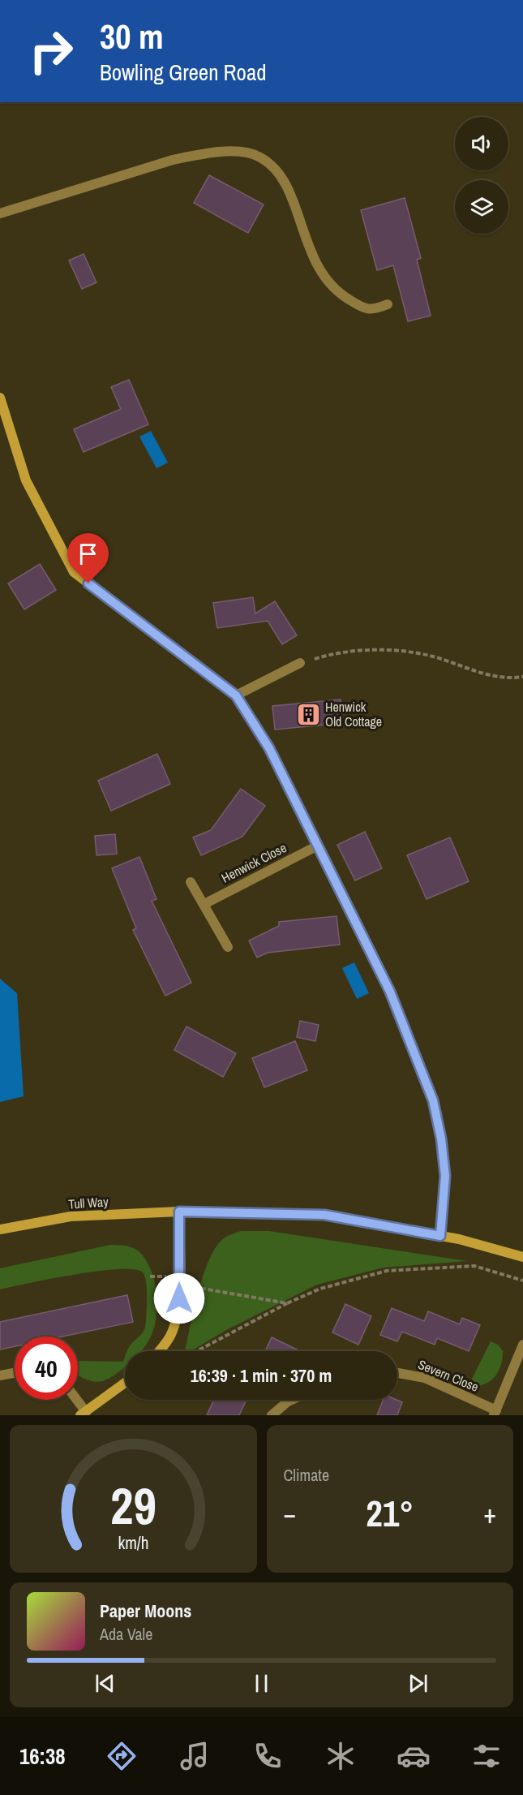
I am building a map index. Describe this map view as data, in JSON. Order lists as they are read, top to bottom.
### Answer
{
  "streets": {
    "street": ["Henwick Close", "Tull Way", "Severn Close"]
  },
  "places": {
    "building": ["Henwick Old Cottage"]
  },
  "page": {
    "turn": ["30 m", "Bowling Green Road"],
    "limit": "40",
    "trip": "16:39 · 1 min · 370 m",
    "tile": "Climate",
    "heat": ["−", "21°", "+"],
    "song": ["Paper Moons", "Ada Vale"],
    "tabs": "16:38",
    "gauge": ["29", "km/h"]
  }
}
